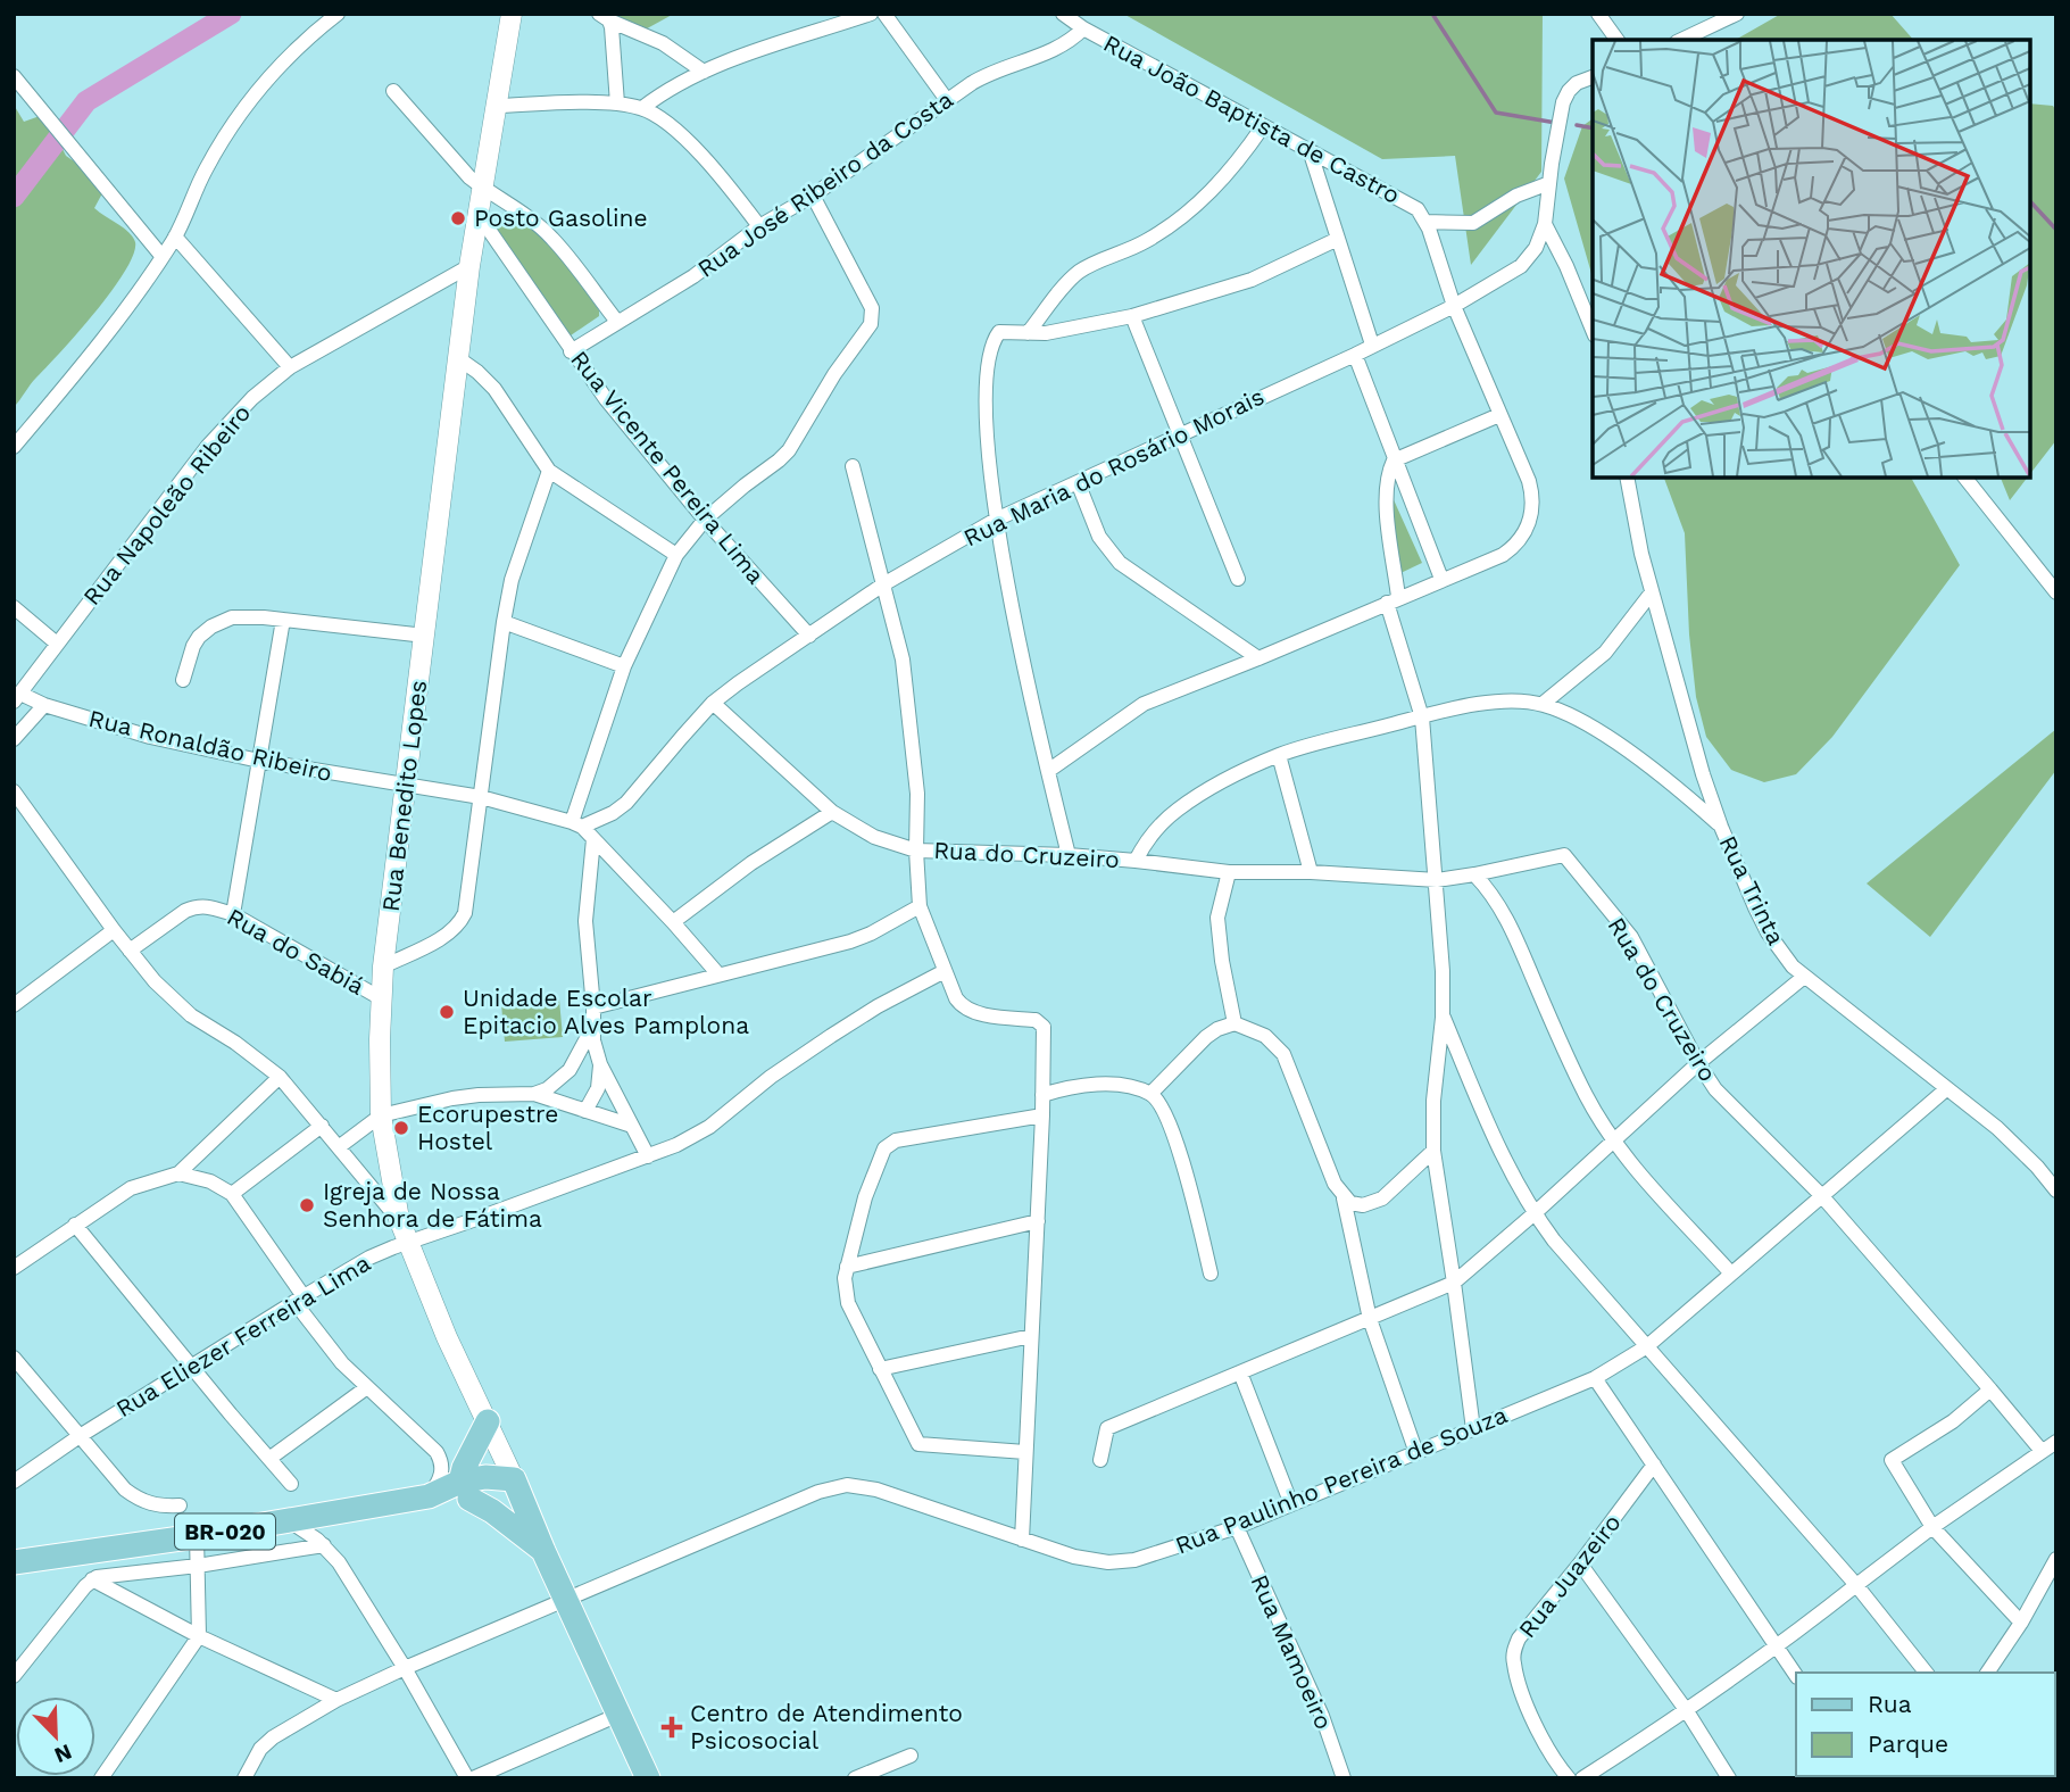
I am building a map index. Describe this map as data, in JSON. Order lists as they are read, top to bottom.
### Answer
{
  "streets": {
    "main road": ["Rua Benedito Lopes", "BR-020"],
    "street": [
      "Rua João Baptista de Castro",
      "Rua José Ribeiro da Costa",
      "Rua Vicente Pereira Lima",
      "Rua Maria do Rosário Morais",
      "Rua Napoleão Ribeiro",
      "Rua Ronaldão Ribeiro",
      "Rua do Cruzeiro",
      "Rua Trinta",
      "Rua do Sabiá",
      "Rua Eliezer Ferreira Lima",
      "Rua Paulinho Pereira de Souza",
      "Rua Juazeiro",
      "Rua Mamoeiro"
    ]
  },
  "crossings": [
    ["Rua João Baptista de Castro", "Rua José Ribeiro da Costa"],
    ["Rua João Baptista de Castro", "Rua Maria do Rosário Morais"],
    ["Rua José Ribeiro da Costa", "Rua Vicente Pereira Lima"],
    ["Rua Vicente Pereira Lima", "Rua Maria do Rosário Morais"],
    ["Rua Vicente Pereira Lima", "Rua Benedito Lopes"],
    ["Rua Maria do Rosário Morais", "Rua Ronaldão Ribeiro"],
    ["Rua Maria do Rosário Morais", "Rua do Cruzeiro"],
    ["Rua Napoleão Ribeiro", "Rua Ronaldão Ribeiro"],
    ["Rua Napoleão Ribeiro", "Rua Benedito Lopes"],
    ["Rua Ronaldão Ribeiro", "Rua Benedito Lopes"],
    ["Rua Benedito Lopes", "Rua do Sabiá"],
    ["Rua Benedito Lopes", "Rua Eliezer Ferreira Lima"],
    ["Rua Benedito Lopes", "Rua Paulinho Pereira de Souza"],
    ["Rua Benedito Lopes", "BR-020"],
    ["Rua do Cruzeiro", "Rua Paulinho Pereira de Souza"],
    ["Rua Trinta", "Rua Paulinho Pereira de Souza"],
    ["Rua Paulinho Pereira de Souza", "Rua Mamoeiro"]
  ],
  "places": {
    "other": [
      "Posto Gasoline",
      "Unidade Escolar Epitacio Alves Pamplona",
      "Ecorupestre Hostel",
      "Igreja de Nossa Senhora de Fátima"
    ],
    "health": ["Centro de Atendimento Psicosocial"]
  },
  "legend": ["Rua", "Parque"],
  "north": "bottom right"
}
